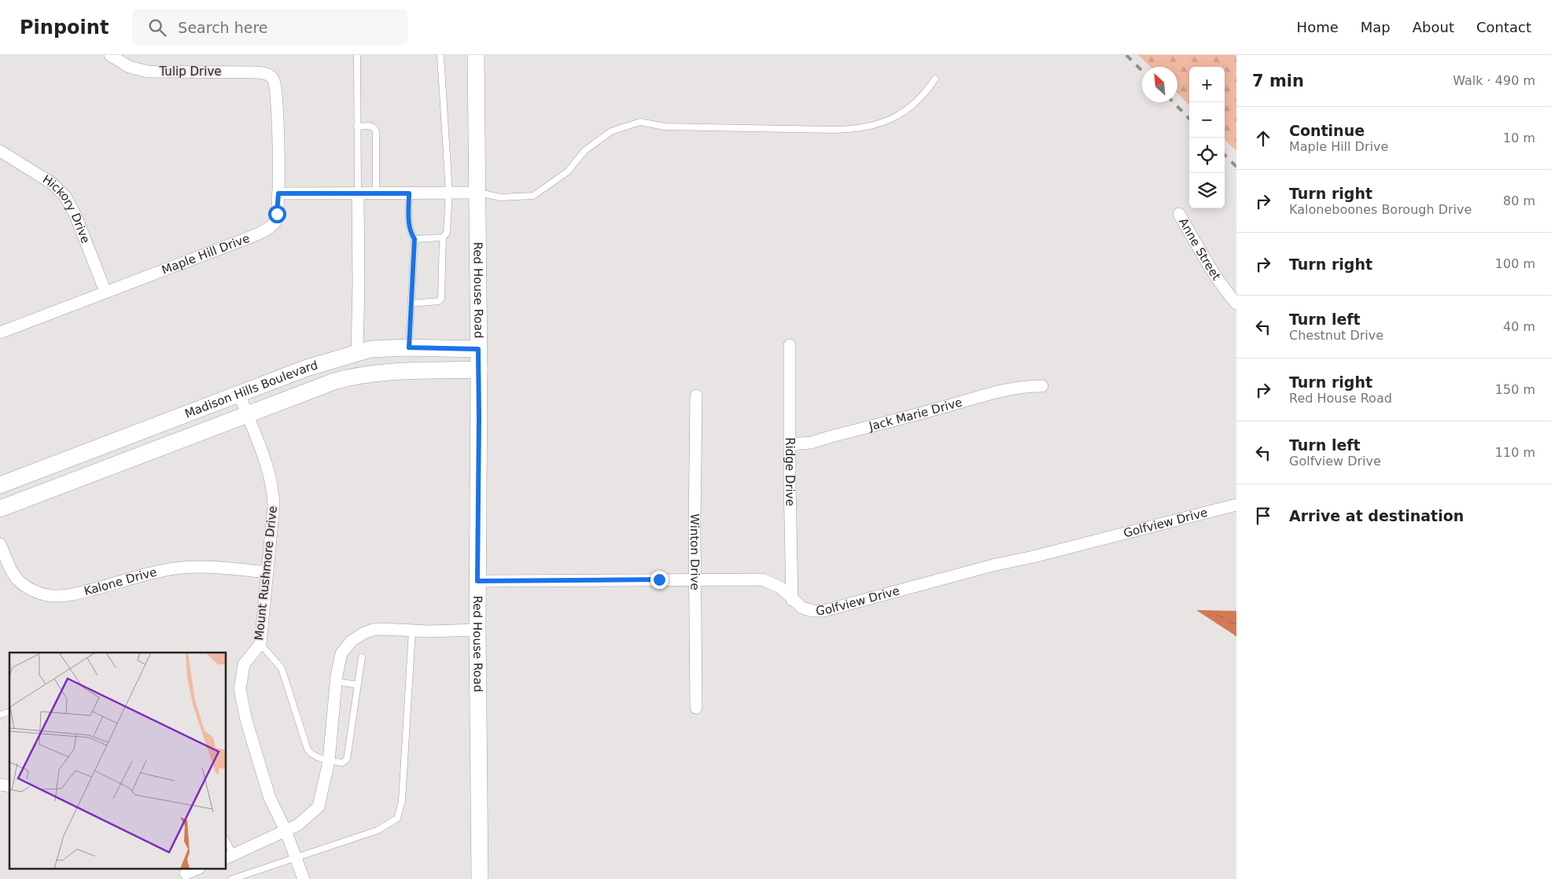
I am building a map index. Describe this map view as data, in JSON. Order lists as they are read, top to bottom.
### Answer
{
  "streets": {
    "street": [
      "Tulip Drive",
      "Hickory Drive",
      "Anne Street",
      "Maple Hill Drive",
      "Red House Road",
      "Madison Hills Boulevard",
      "Jack Marie Drive",
      "Ridge Drive",
      "Golfview Drive",
      "Winton Drive",
      "Mount Rushmore Drive",
      "Kalone Drive"
    ]
  },
  "crossings": [
    ["Tulip Drive", "Maple Hill Drive"],
    ["Hickory Drive", "Maple Hill Drive"],
    ["Red House Road", "Madison Hills Boulevard"],
    ["Red House Road", "Golfview Drive"],
    ["Madison Hills Boulevard", "Mount Rushmore Drive"],
    ["Jack Marie Drive", "Ridge Drive"],
    ["Ridge Drive", "Golfview Drive"],
    ["Golfview Drive", "Winton Drive"],
    ["Mount Rushmore Drive", "Kalone Drive"]
  ],
  "north": "top left",
  "page": {
    "header": "Pinpoint",
    "search": "Search here",
    "nav": [
      "Home",
      "Map",
      "About",
      "Contact"
    ],
    "heading": ["7 min", "Walk · 490 m"],
    "map_buttons": ["+", "−"],
    "list": [
      ["Continue", "Maple Hill Drive", "10 m"],
      ["Turn right", "Kaloneboones Borough Drive", "80 m"],
      ["Turn right", "100 m"],
      ["Turn left", "Chestnut Drive", "40 m"],
      ["Turn right", "Red House Road", "150 m"],
      ["Turn left", "Golfview Drive", "110 m"],
      "Arrive at destination"
    ]
  }
}
